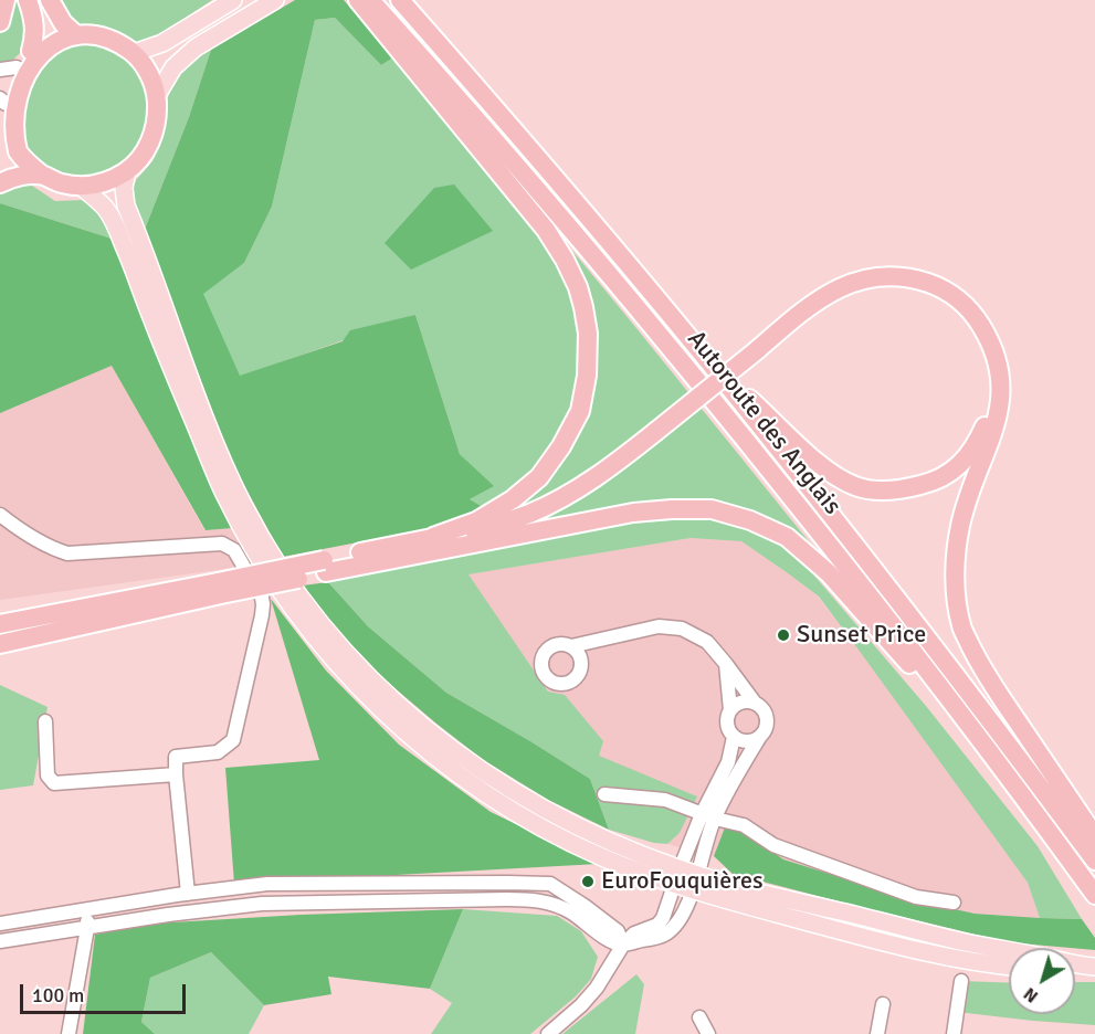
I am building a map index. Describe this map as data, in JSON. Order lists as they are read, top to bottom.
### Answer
{
  "streets": {
    "highway": ["Autoroute des Anglais"]
  },
  "places": ["Sunset Price", "EuroFouquières"],
  "scale_bar": "100 m",
  "north": "bottom left"
}
